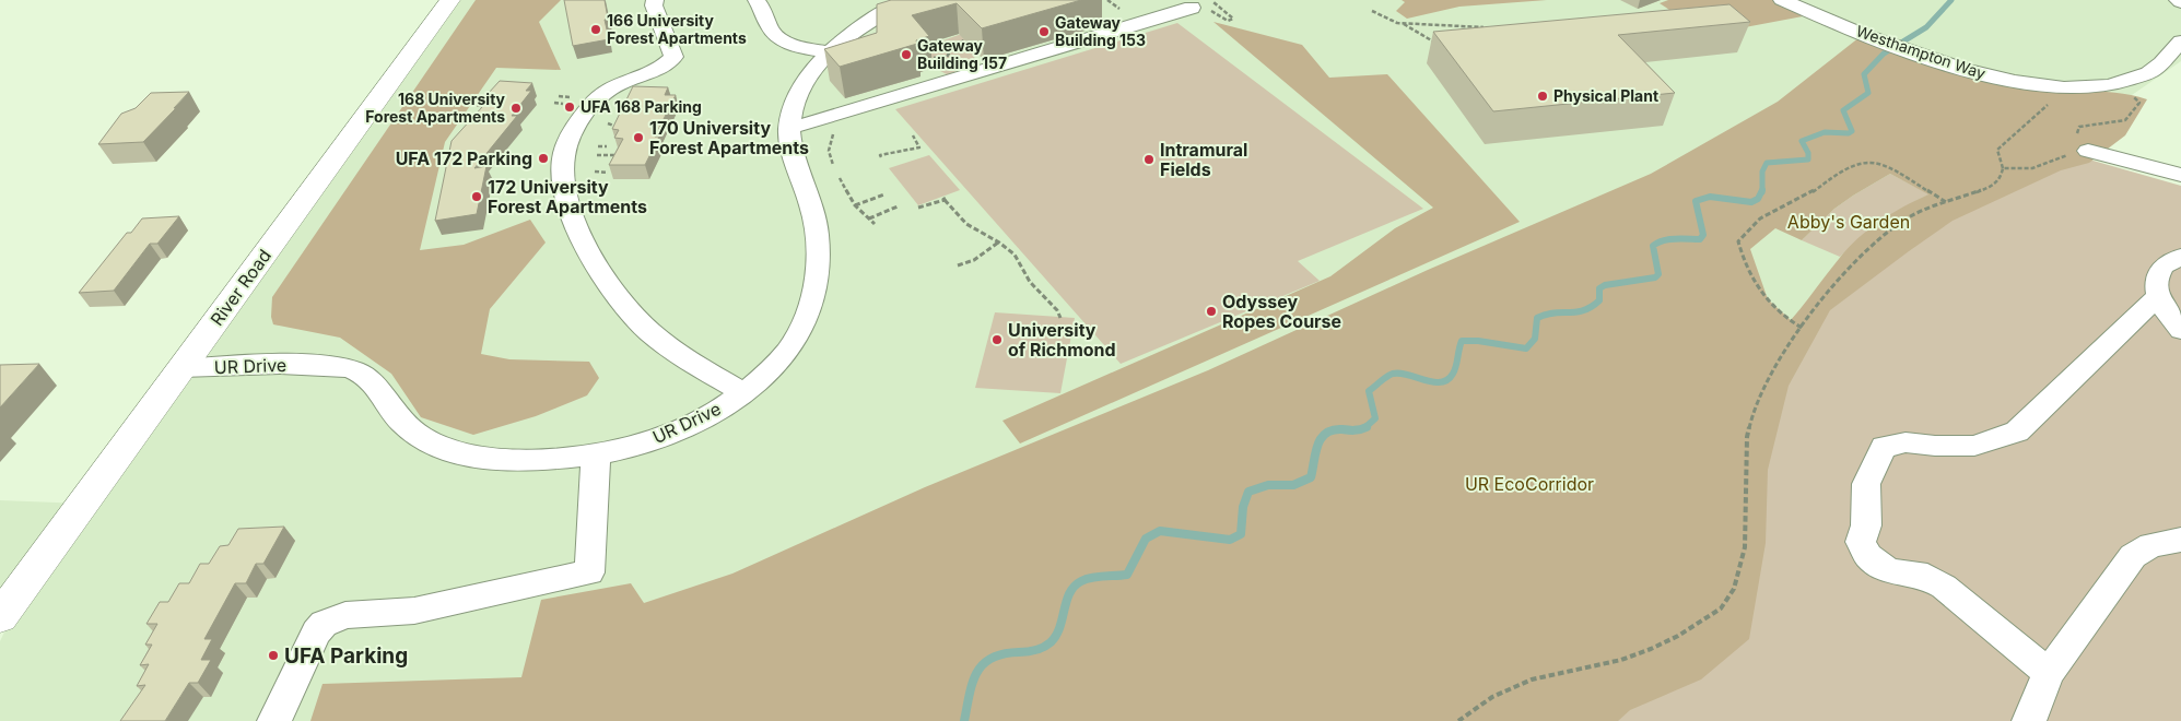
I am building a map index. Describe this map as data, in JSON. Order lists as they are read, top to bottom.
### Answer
{
  "streets": {
    "main road": ["River Road"],
    "street": ["Westhampton Way", "UR Drive"]
  },
  "crossings": [
    ["River Road", "UR Drive"]
  ],
  "parks": ["Abby's Garden", "UR EcoCorridor"],
  "places": [
    "166 University Forest Apartments",
    "Gateway Building 153",
    "Gateway Building 157",
    "Physical Plant",
    "UFA 168 Parking",
    "168 University Forest Apartments",
    "170 University Forest Apartments",
    "UFA 172 Parking",
    "Intramural Fields",
    "172 University Forest Apartments",
    "Odyssey Ropes Course",
    "University of Richmond",
    "UFA Parking"
  ]
}
